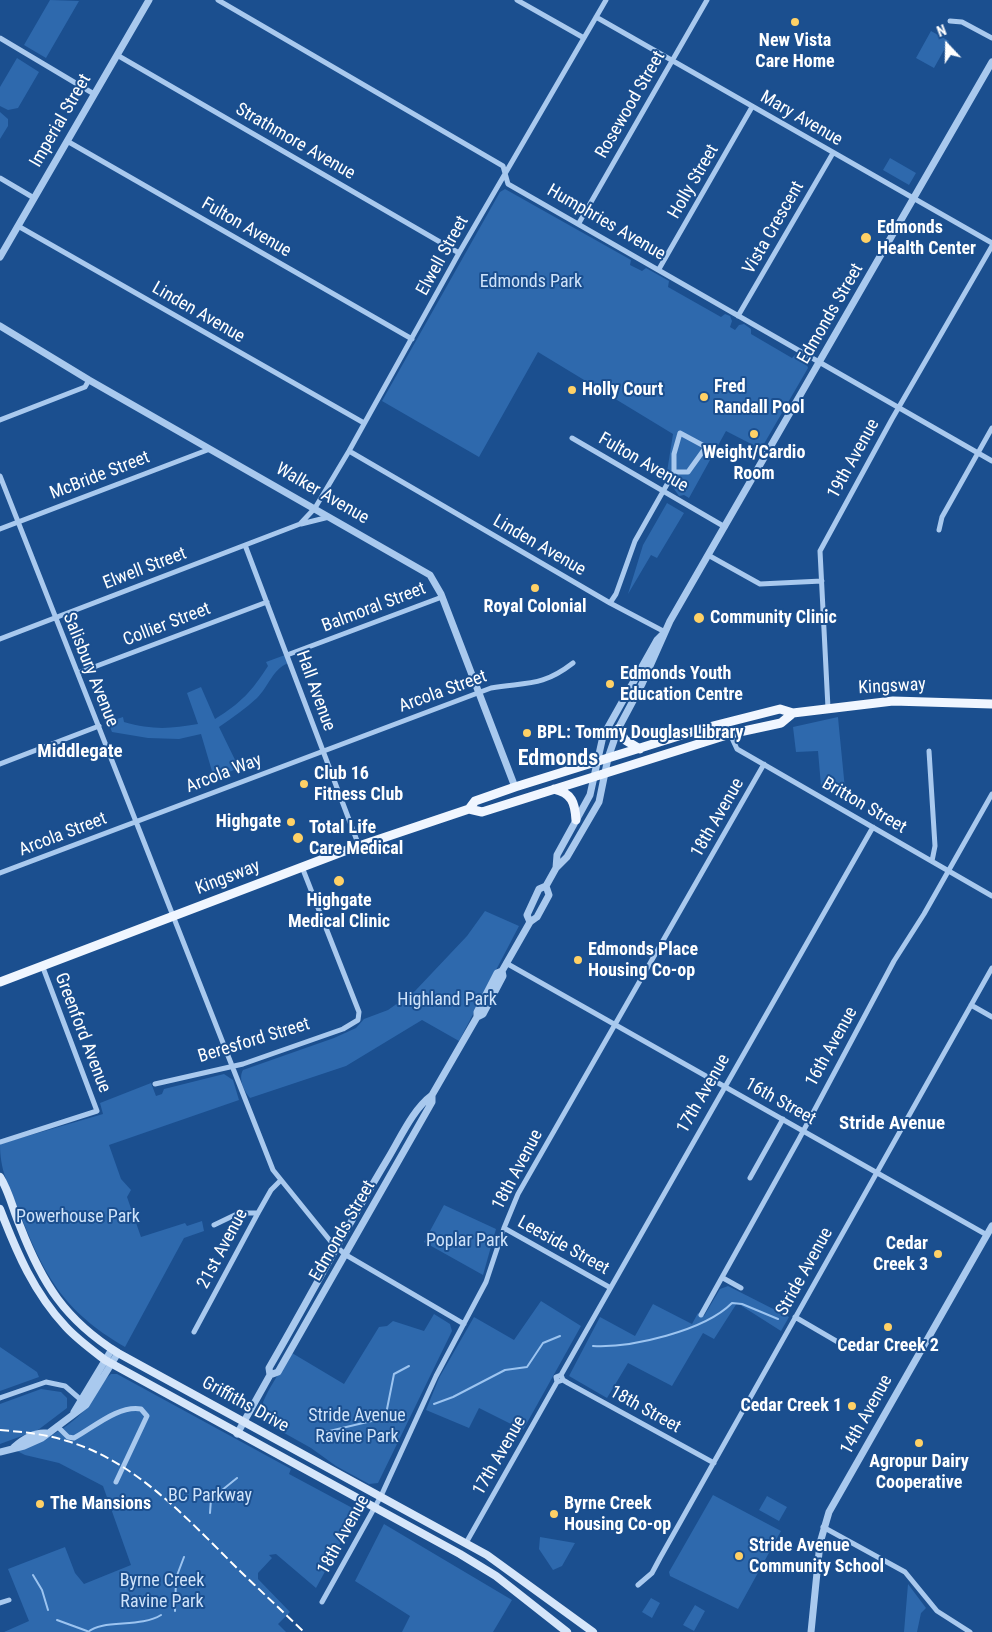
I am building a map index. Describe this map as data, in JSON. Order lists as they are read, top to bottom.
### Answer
{
  "streets": {
    "main road": ["Kingsway", "Griffiths Drive"],
    "street": [
      "Rosewood Street",
      "Mary Avenue",
      "Imperial Street",
      "Strathmore Avenue",
      "Holly Street",
      "Humphries Avenue",
      "Fulton Avenue",
      "Vista Crescent",
      "Elwell Street",
      "Linden Avenue",
      "Edmonds Street",
      "19th Avenue",
      "McBride Street",
      "Walker Avenue",
      "Balmoral Street",
      "Collier Street",
      "Salisbury Avenue",
      "Hall Avenue",
      "Arcola Street",
      "Arcola Way",
      "Britton Street",
      "18th Avenue",
      "Greenford Avenue",
      "Beresford Street",
      "16th Avenue",
      "17th Avenue",
      "16th Street",
      "Leeside Street",
      "21st Avenue",
      "Stride Avenue",
      "18th Street",
      "14th Avenue"
    ]
  },
  "crossings": [
    ["Rosewood Street", "Mary Avenue"],
    ["Rosewood Street", "Humphries Avenue"],
    ["Mary Avenue", "Holly Street"],
    ["Mary Avenue", "Vista Crescent"],
    ["Mary Avenue", "Elwell Street"],
    ["Mary Avenue", "Edmonds Street"],
    ["Mary Avenue", "19th Avenue"],
    ["Imperial Street", "Strathmore Avenue"],
    ["Imperial Street", "Fulton Avenue"],
    ["Imperial Street", "Linden Avenue"],
    ["Strathmore Avenue", "Elwell Street"],
    ["Holly Street", "Humphries Avenue"],
    ["Humphries Avenue", "Vista Crescent"],
    ["Humphries Avenue", "Elwell Street"],
    ["Humphries Avenue", "Edmonds Street"],
    ["Humphries Avenue", "19th Avenue"],
    ["Fulton Avenue", "Elwell Street"],
    ["Fulton Avenue", "Edmonds Street"],
    ["Elwell Street", "Linden Avenue"],
    ["Elwell Street", "Walker Avenue"],
    ["Elwell Street", "Salisbury Avenue"],
    ["Elwell Street", "Hall Avenue"],
    ["Linden Avenue", "Edmonds Street"],
    ["Edmonds Street", "Salisbury Avenue"],
    ["Edmonds Street", "Kingsway"],
    ["Edmonds Street", "16th Street"],
    ["Edmonds Street", "Griffiths Drive"],
    ["19th Avenue", "Kingsway"],
    ["McBride Street", "Walker Avenue"],
    ["McBride Street", "Salisbury Avenue"],
    ["Walker Avenue", "Balmoral Street"],
    ["Walker Avenue", "Kingsway"],
    ["Walker Avenue", "Arcola Street"],
    ["Balmoral Street", "Hall Avenue"],
    ["Collier Street", "Salisbury Avenue"],
    ["Collier Street", "Hall Avenue"],
    ["Salisbury Avenue", "Kingsway"],
    ["Salisbury Avenue", "Arcola Street"],
    ["Salisbury Avenue", "Arcola Way"],
    ["Salisbury Avenue", "Beresford Street"],
    ["Salisbury Avenue", "21st Avenue"],
    ["Kingsway", "Hall Avenue"],
    ["Kingsway", "Britton Street"],
    ["Kingsway", "Greenford Avenue"],
    ["Kingsway", "Beresford Street"],
    ["Hall Avenue", "Arcola Street"],
    ["Hall Avenue", "Arcola Way"],
    ["Arcola Street", "Arcola Way"],
    ["Britton Street", "18th Avenue"],
    ["Britton Street", "16th Avenue"],
    ["Britton Street", "17th Avenue"],
    ["18th Avenue", "16th Street"],
    ["18th Avenue", "Leeside Street"],
    ["18th Avenue", "Griffiths Drive"],
    ["16th Avenue", "16th Street"],
    ["17th Avenue", "16th Street"],
    ["17th Avenue", "Leeside Street"],
    ["17th Avenue", "Griffiths Drive"],
    ["17th Avenue", "18th Street"],
    ["16th Street", "Stride Avenue"],
    ["16th Street", "14th Avenue"],
    ["Stride Avenue", "18th Street"]
  ],
  "districts": ["Middlegate", "Edmonds", "Stride Avenue"],
  "parks": [
    "Edmonds Park",
    "Highland Park",
    "Powerhouse Park",
    "Poplar Park",
    "Stride Avenue Ravine Park",
    "BC Parkway",
    "Byrne Creek Ravine Park"
  ],
  "places": [
    "New Vista Care Home",
    "Edmonds Health Center",
    "Holly Court",
    "Fred Randall Pool",
    "Weight/Cardio Room",
    "Royal Colonial",
    "Community Clinic",
    "Edmonds Youth Education Centre",
    "BPL: Tommy Douglas Library",
    "Club 16 Fitness Club",
    "Highgate",
    "Total Life Care Medical",
    "Highgate Medical Clinic",
    "Edmonds Place Housing Co-op",
    "Cedar Creek 3",
    "Cedar Creek 2",
    "Cedar Creek 1",
    "Agropur Dairy Cooperative",
    "The Mansions",
    "Byrne Creek Housing Co-op",
    "Stride Avenue Community School"
  ],
  "north": "top"
}
